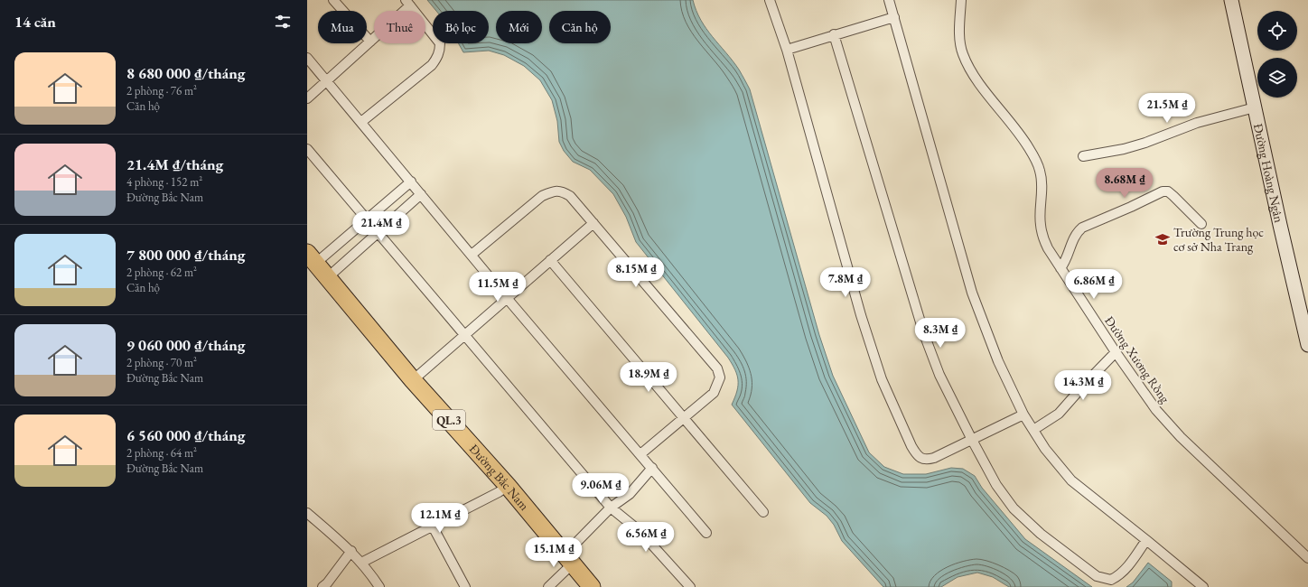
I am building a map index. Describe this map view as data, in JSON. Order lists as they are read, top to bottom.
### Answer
{
  "streets": {
    "highway": ["QL.3", "Đường Bắc Nam"],
    "street": ["Đường Hoàng Ngân", "Đường Xương Rồng"]
  },
  "places": {
    "school or university": ["Trường Trung học cơ sở Nha Trang"]
  },
  "page": {
    "heading": "14 căn",
    "chip": [
      "Mua",
      "Thuê",
      "Bộ lọc",
      "Mới",
      "Căn hộ"
    ],
    "list": [
      {
        "name": "8 680 000 ₫/tháng",
        "note": "2 phòng · 76 m² · Căn hộ"
      },
      {
        "name": "21.4M ₫/tháng",
        "note": "4 phòng · 152 m² · Đường Bắc Nam"
      },
      {
        "name": "7 800 000 ₫/tháng",
        "note": "2 phòng · 62 m² · Căn hộ"
      },
      {
        "name": "9 060 000 ₫/tháng",
        "note": "2 phòng · 70 m² · Đường Bắc Nam"
      },
      {
        "name": "6 560 000 ₫/tháng",
        "note": "2 phòng · 64 m² · Đường Bắc Nam"
      }
    ],
    "price": [
      "21.5M ₫",
      "8.68M ₫",
      "21.4M ₫",
      "8.15M ₫",
      "7.8M ₫",
      "6.86M ₫",
      "11.5M ₫",
      "8.3M ₫",
      "18.9M ₫",
      "14.3M ₫",
      "9.06M ₫",
      "12.1M ₫",
      "6.56M ₫",
      "15.1M ₫"
    ]
  }
}
